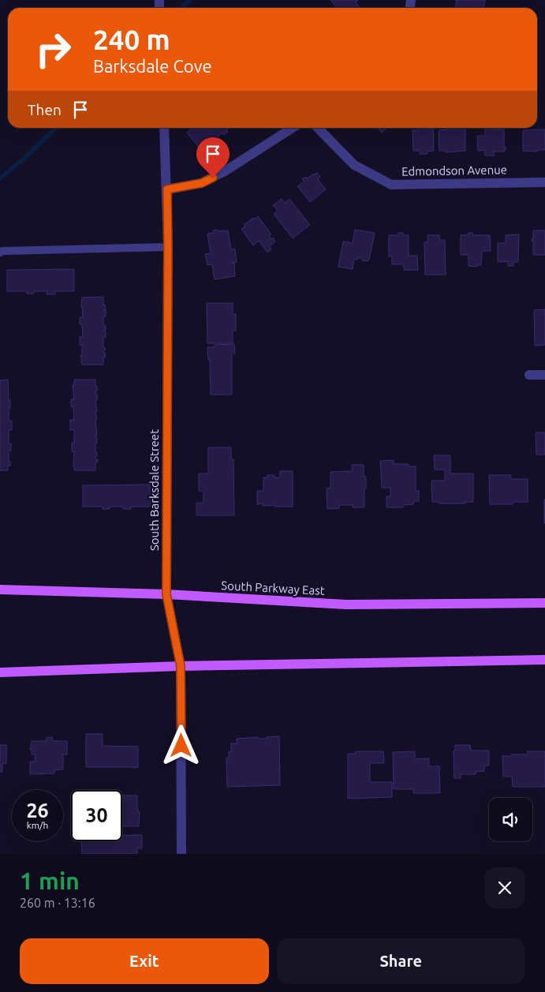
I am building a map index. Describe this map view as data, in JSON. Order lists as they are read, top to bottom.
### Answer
{
  "streets": {
    "main road": ["South Parkway East"],
    "street": ["Edmondson Avenue", "South Barksdale Street"]
  },
  "crossings": [
    ["South Barksdale Street", "South Parkway East"]
  ],
  "page": {
    "turn": ["240 m", "Barksdale Cove"],
    "then": "Then",
    "speed": "26 km/h",
    "limit": "30",
    "heading": ["1 min", "260 m · 13:16"],
    "buttons": ["Exit", "Share"]
  }
}
